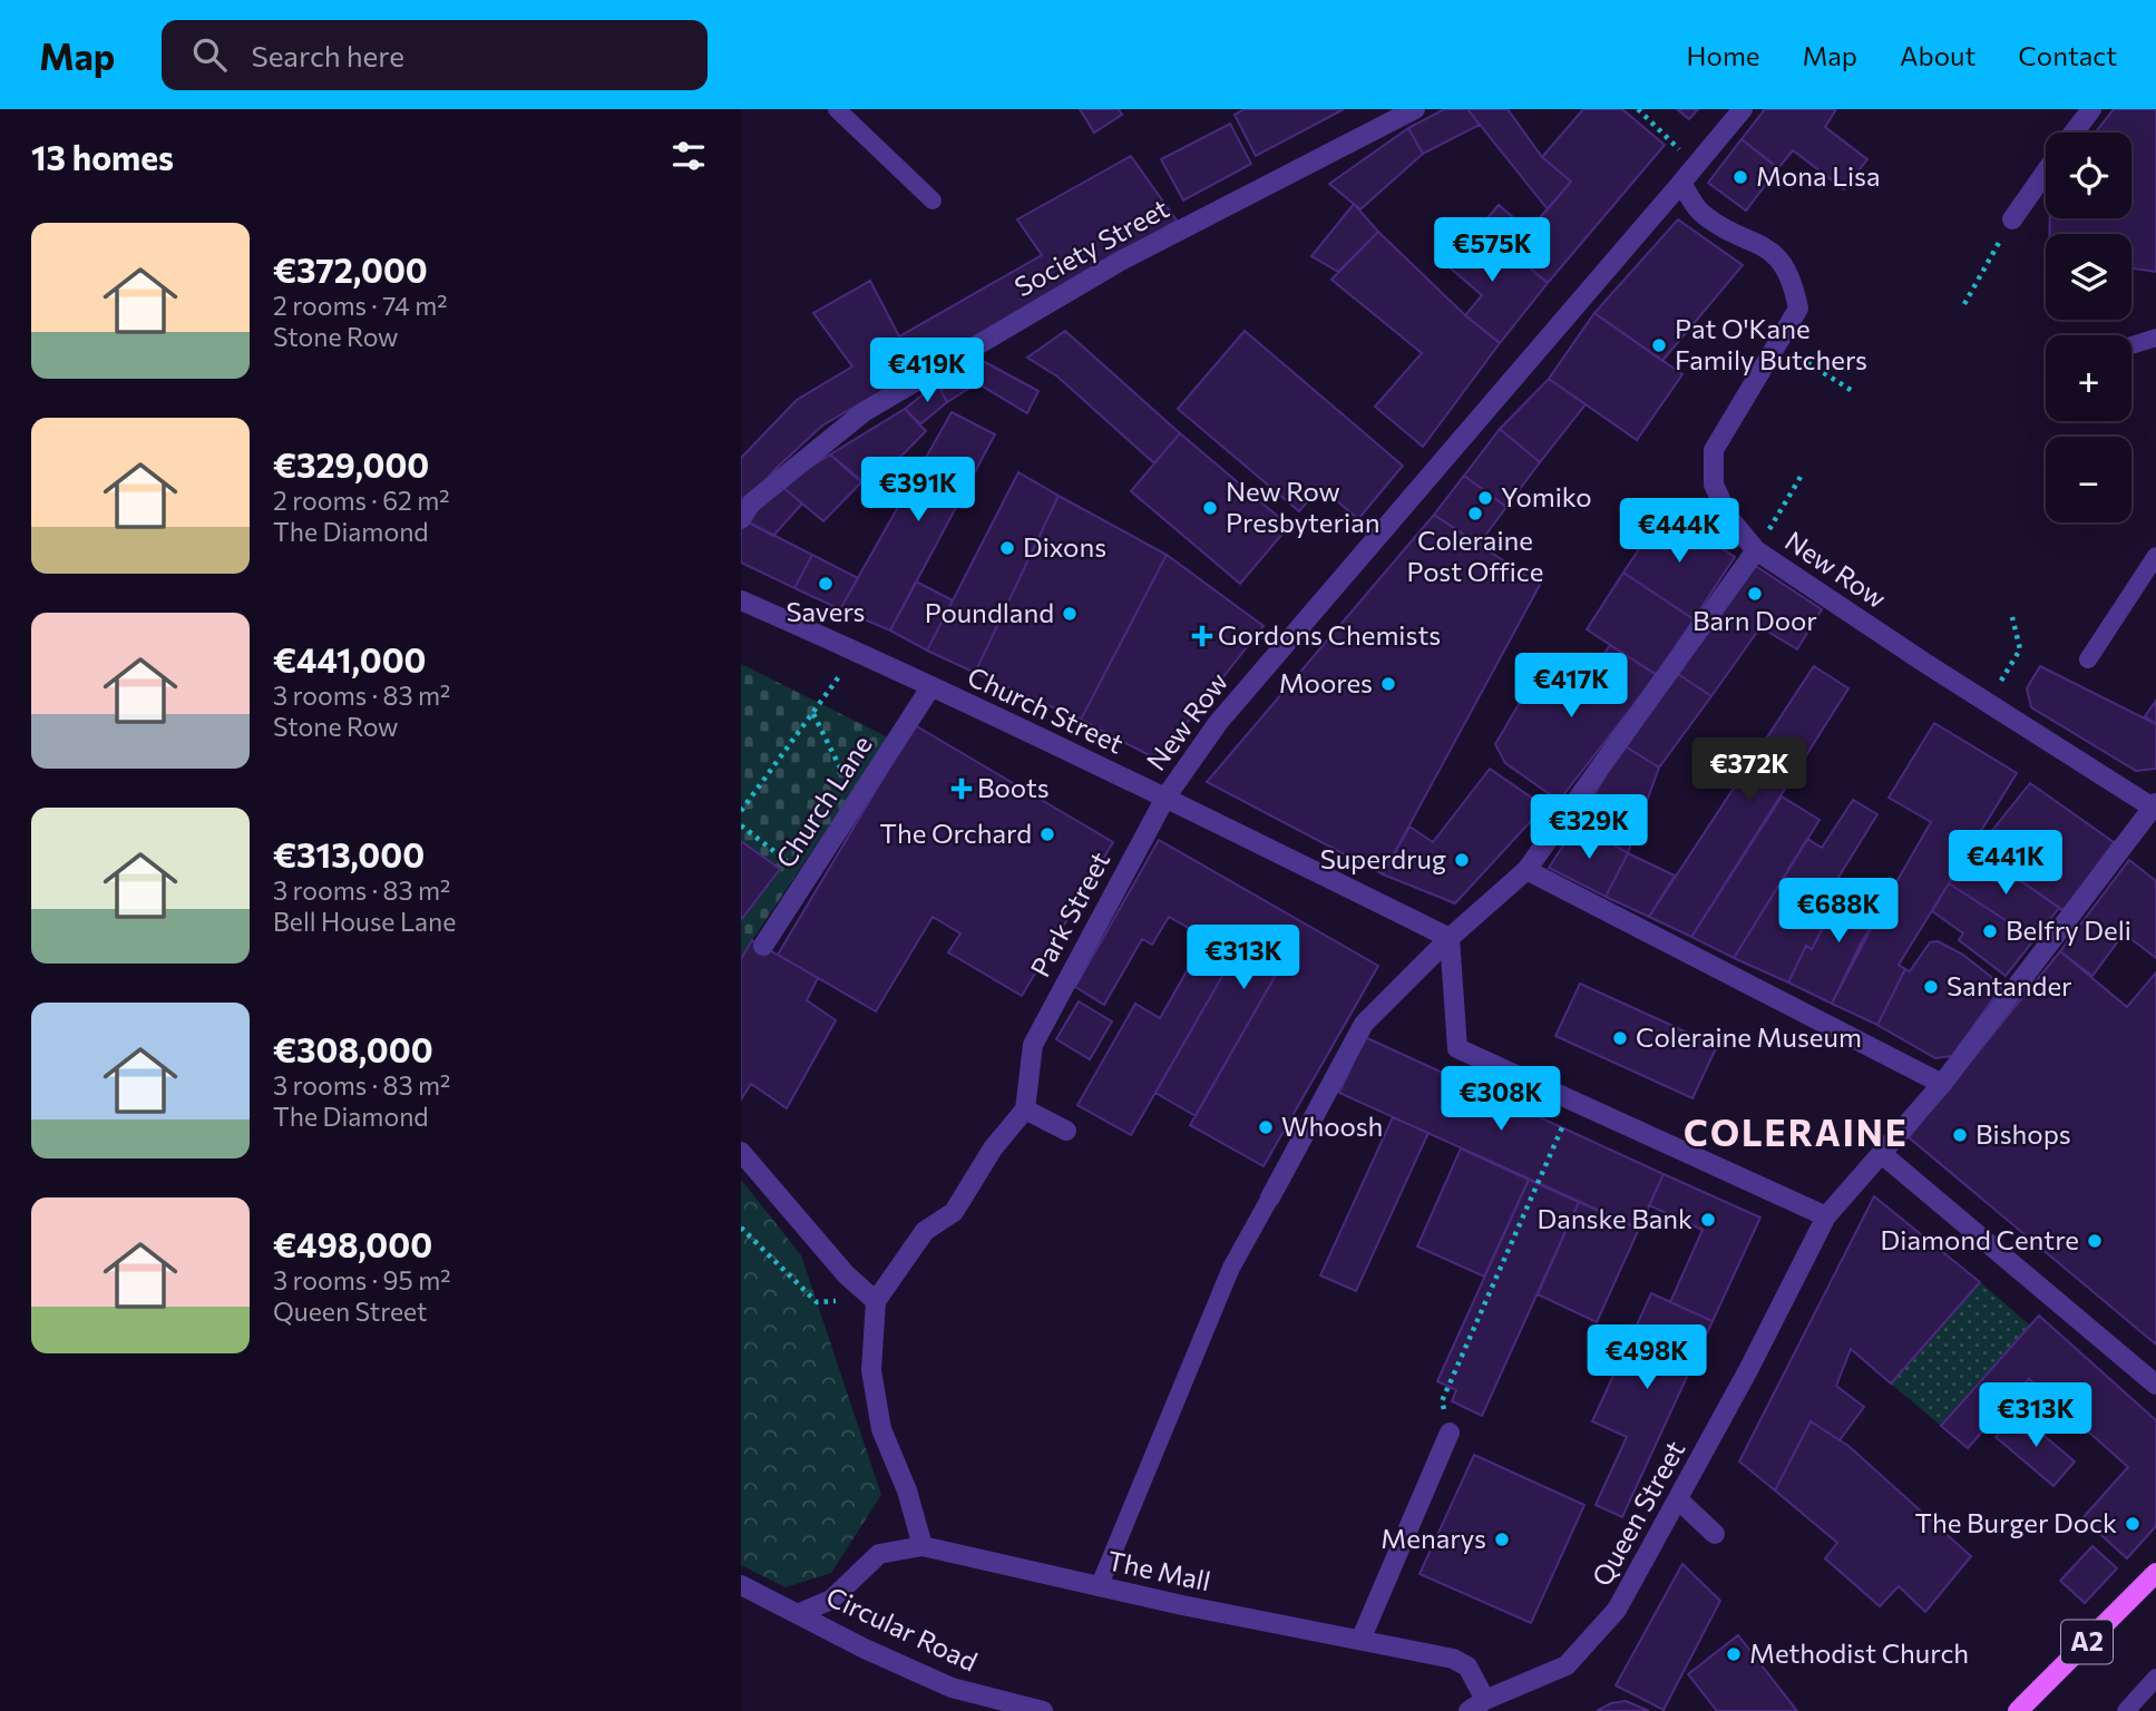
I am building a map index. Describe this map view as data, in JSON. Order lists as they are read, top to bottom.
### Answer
{
  "streets": {
    "main road": ["A2"],
    "street": [
      "Society Street",
      "New Row",
      "Church Street",
      "Church Lane",
      "Park Street",
      "Queen Street",
      "The Mall",
      "Circular Road"
    ]
  },
  "crossings": [
    ["New Row", "Church Street"],
    ["New Row", "Park Street"],
    ["New Row", "Queen Street"],
    ["Church Street", "Church Lane"],
    ["Church Street", "Park Street"],
    ["Queen Street", "The Mall"],
    ["The Mall", "Circular Road"]
  ],
  "districts": ["COLERAINE"],
  "places": {
    "other": [
      "Mona Lisa",
      "Pat O'Kane Family Butchers",
      "Yomiko",
      "New Row Presbyterian",
      "Coleraine Post Office",
      "Dixons",
      "Savers",
      "Barn Door",
      "Poundland",
      "Moores",
      "The Orchard",
      "Superdrug",
      "Belfry Deli",
      "Santander",
      "Coleraine Museum",
      "Whoosh",
      "Bishops",
      "Danske Bank",
      "Diamond Centre",
      "The Burger Dock",
      "Menarys",
      "Methodist Church"
    ],
    "health": ["Gordons Chemists", "Boots"]
  },
  "page": {
    "header": "Map",
    "search": "Search here",
    "nav": [
      "Home",
      "Map",
      "About",
      "Contact"
    ],
    "heading": "13 homes",
    "map_buttons": ["+", "−"],
    "list": [
      {
        "name": "€372,000",
        "note": "2 rooms · 74 m² · Stone Row"
      },
      {
        "name": "€329,000",
        "note": "2 rooms · 62 m² · The Diamond"
      },
      {
        "name": "€441,000",
        "note": "3 rooms · 83 m² · Stone Row"
      },
      {
        "name": "€313,000",
        "note": "3 rooms · 83 m² · Bell House Lane"
      },
      {
        "name": "€308,000",
        "note": "3 rooms · 83 m² · The Diamond"
      },
      {
        "name": "€498,000",
        "note": "3 rooms · 95 m² · Queen Street"
      }
    ],
    "price": [
      "€575K",
      "€419K",
      "€391K",
      "€444K",
      "€417K",
      "€372K",
      "€329K",
      "€441K",
      "€688K",
      "€313K",
      "€308K",
      "€498K",
      "€313K"
    ]
  }
}
